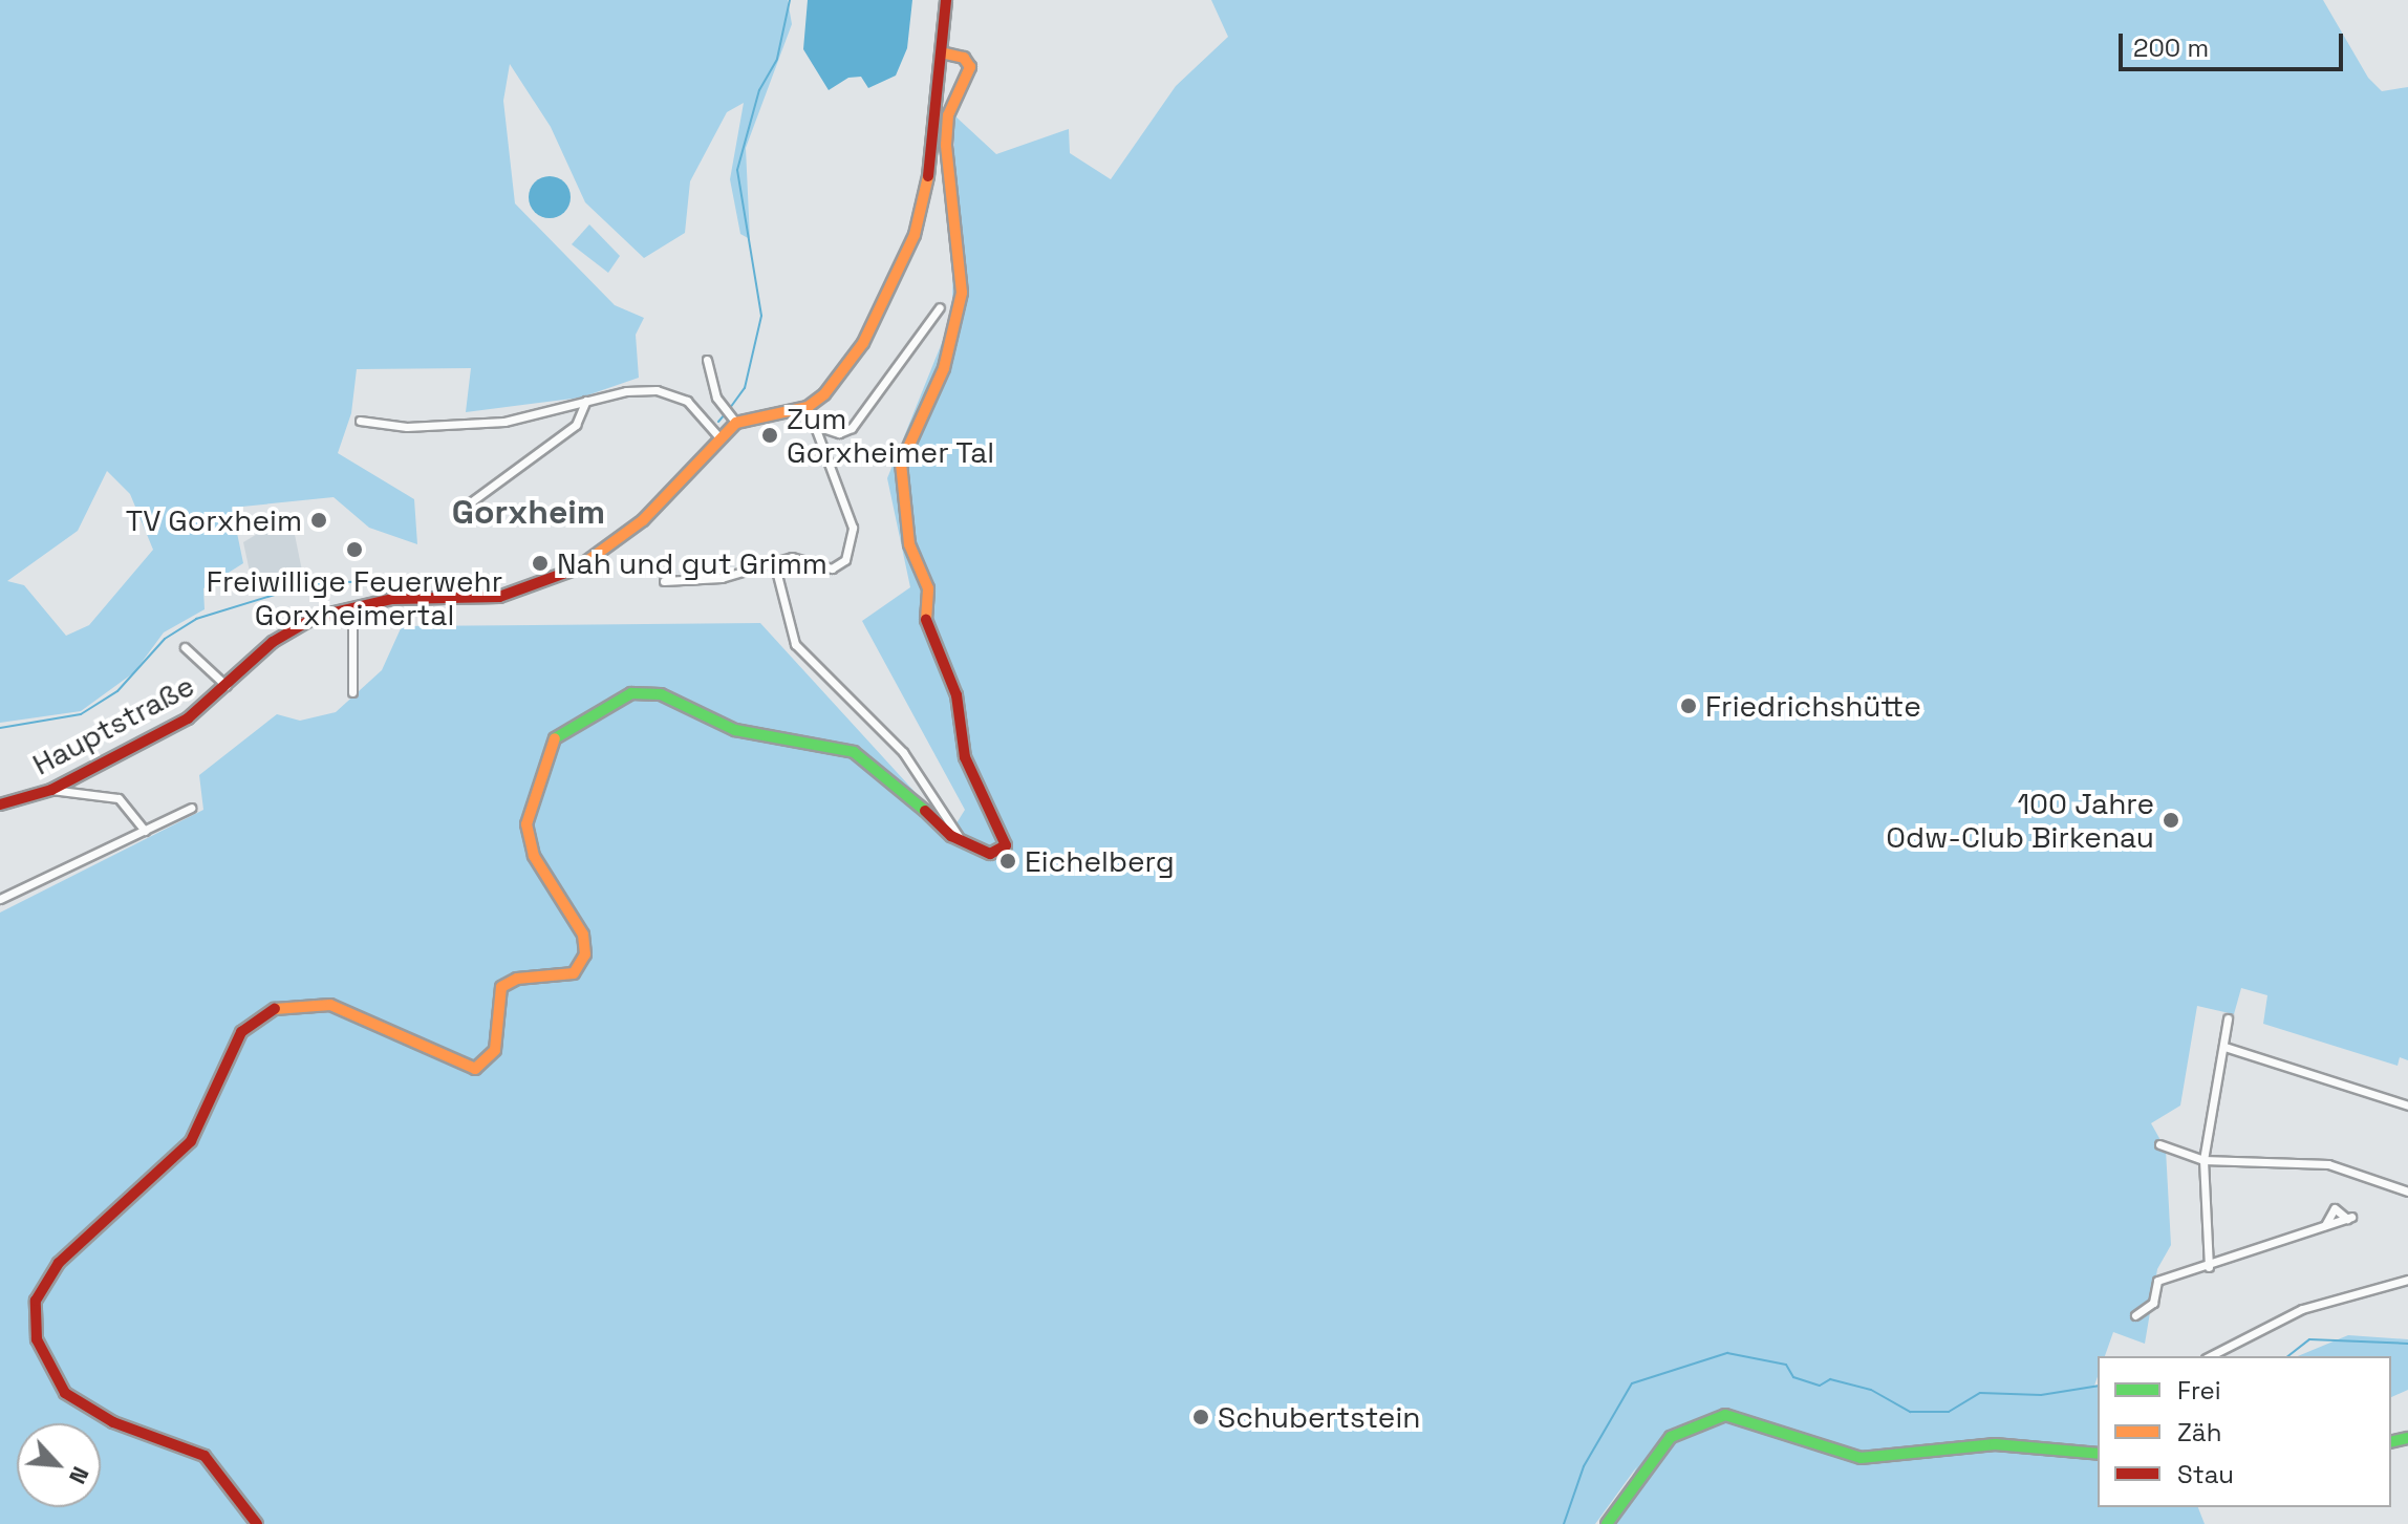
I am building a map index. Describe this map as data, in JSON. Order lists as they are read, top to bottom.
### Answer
{
  "streets": {
    "street": ["Hauptstraße"]
  },
  "districts": ["Gorxheim"],
  "places": [
    "Zum Gorxheimer Tal",
    "TV Gorxheim",
    "Freiwillige Feuerwehr Gorxheimertal",
    "Nah und gut Grimm",
    "Friedrichshütte",
    "100 Jahre Odw-Club Birkenau",
    "Eichelberg",
    "Schubertstein"
  ],
  "legend": ["Frei", "Zäh", "Stau"],
  "scale_bar": "200 m",
  "north": "bottom right"
}
